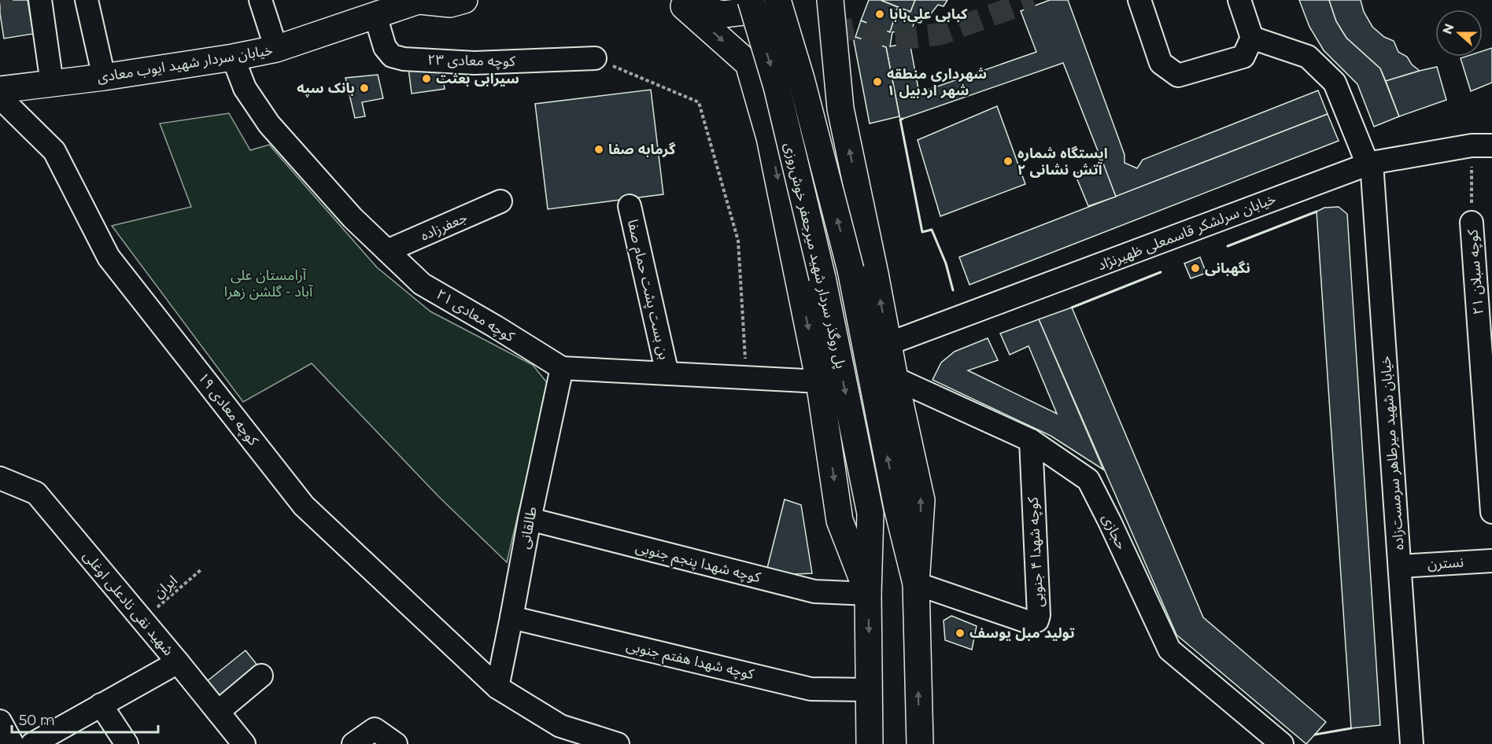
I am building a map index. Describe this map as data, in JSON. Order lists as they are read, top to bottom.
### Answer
{
  "streets": {
    "main road": ["خیابان سردار شهید ایوب معادی", "پل روگذر سردار شهید میرجعفر خوش‌روزی"],
    "street": [
      "کوچه معادی ۲۳",
      "جعفرزاده",
      "خیابان سرلشکر قاسمعلی ظهیرنژاد",
      "کوچه سبلان ۲۱",
      "بن بست پشت حمام صفا",
      "کوچه معادی ۲۱",
      "کوچه معادی ۱۹",
      "خیابان شهید میرطاهر سرمست‌زاده",
      "طالقانی",
      "حجازی",
      "کوچه شهدا ۴ جنوبی",
      "کوچه شهدا پنجم جنوبی",
      "نسترن",
      "شهید نقی نادعلی اوغلی",
      "کوچه شهدا هفتم جنوبی"
    ],
    "path": ["ایران"]
  },
  "crossings": [
    ["کوچه معادی ۲۳", "خیابان سردار شهید ایوب معادی"],
    ["خیابان سردار شهید ایوب معادی", "کوچه معادی ۲۱"],
    ["خیابان سردار شهید ایوب معادی", "کوچه معادی ۱۹"],
    ["جعفرزاده", "کوچه معادی ۲۱"],
    ["خیابان سرلشکر قاسمعلی ظهیرنژاد", "کوچه سبلان ۲۱"],
    ["خیابان سرلشکر قاسمعلی ظهیرنژاد", "خیابان شهید میرطاهر سرمست‌زاده"],
    ["پل روگذر سردار شهید میرجعفر خوش‌روزی", "کوچه شهدا ۴ جنوبی"],
    ["پل روگذر سردار شهید میرجعفر خوش‌روزی", "کوچه شهدا پنجم جنوبی"],
    ["پل روگذر سردار شهید میرجعفر خوش‌روزی", "کوچه شهدا هفتم جنوبی"],
    ["بن بست پشت حمام صفا", "کوچه معادی ۲۱"],
    ["کوچه معادی ۲۱", "طالقانی"],
    ["کوچه معادی ۱۹", "طالقانی"],
    ["خیابان شهید میرطاهر سرمست‌زاده", "نسترن"],
    ["طالقانی", "کوچه شهدا پنجم جنوبی"],
    ["طالقانی", "کوچه شهدا هفتم جنوبی"],
    ["حجازی", "کوچه شهدا ۴ جنوبی"],
    ["ایران", "شهید نقی نادعلی اوغلی"]
  ],
  "parks": ["آرامستان علی آباد - گلشن زهرا"],
  "places": [
    "کبابی علی‌بابا",
    "سیرابی بعثت",
    "شهرداری منطقه ۱ شهر اردبیل",
    "بانک سپه",
    "گرمابه صفا",
    "ایستگاه شماره ۲ آتش نشانی",
    "نگهبانی",
    "تولید مبل یوسف"
  ],
  "scale_bar": "50 m",
  "north": "left"
}
